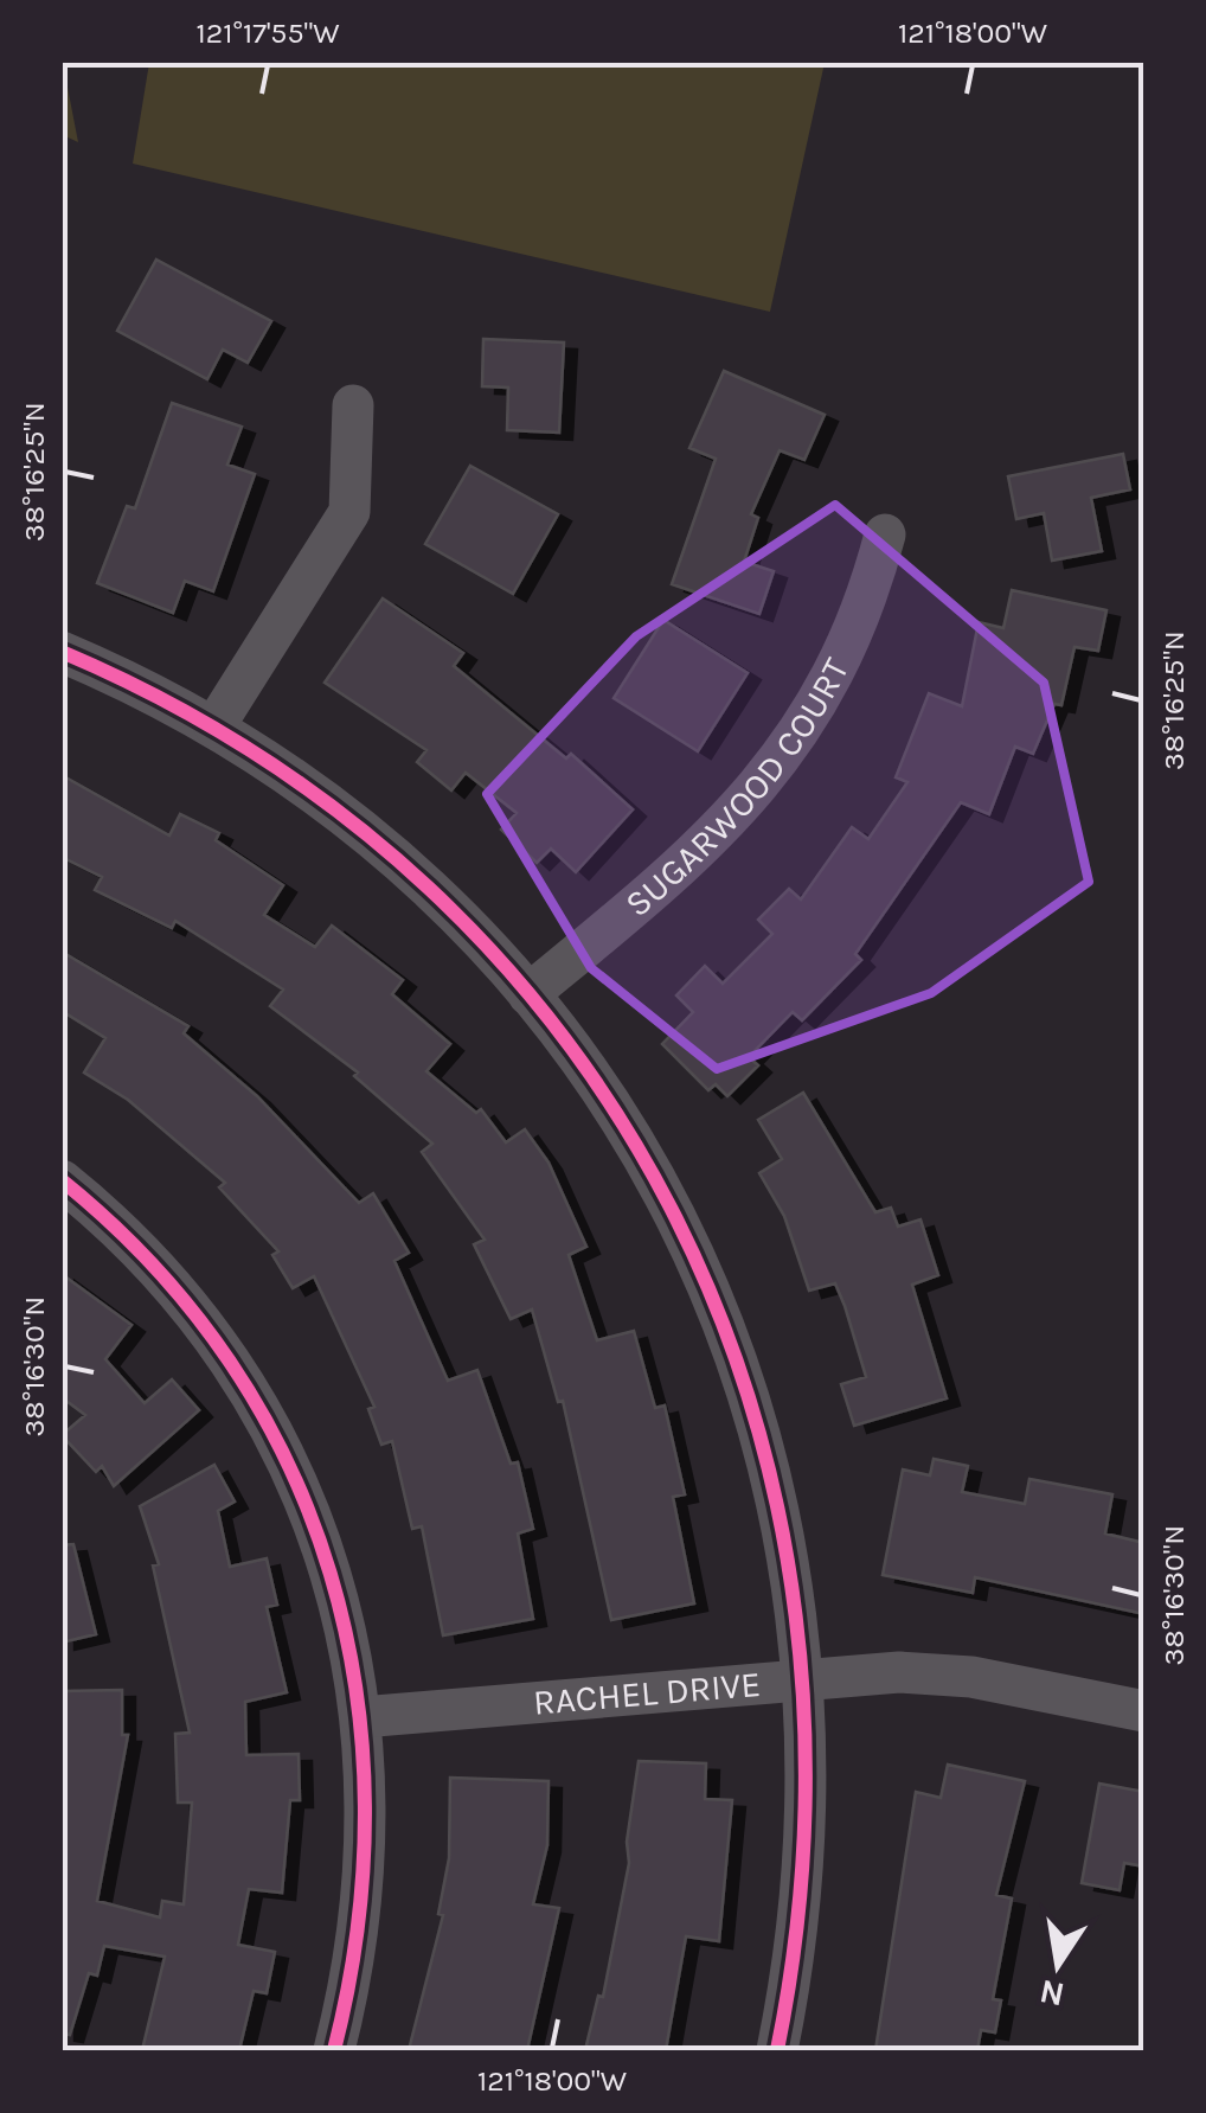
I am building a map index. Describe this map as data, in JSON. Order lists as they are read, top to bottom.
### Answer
{
  "streets": {
    "street": ["SUGARWOOD COURT", "RACHEL DRIVE"]
  },
  "north": "bottom",
  "coordinates": [
    "121°17'55\"W",
    "121°18'00\"W",
    "38°16'25\"N",
    "38°16'30\"N"
  ]
}
